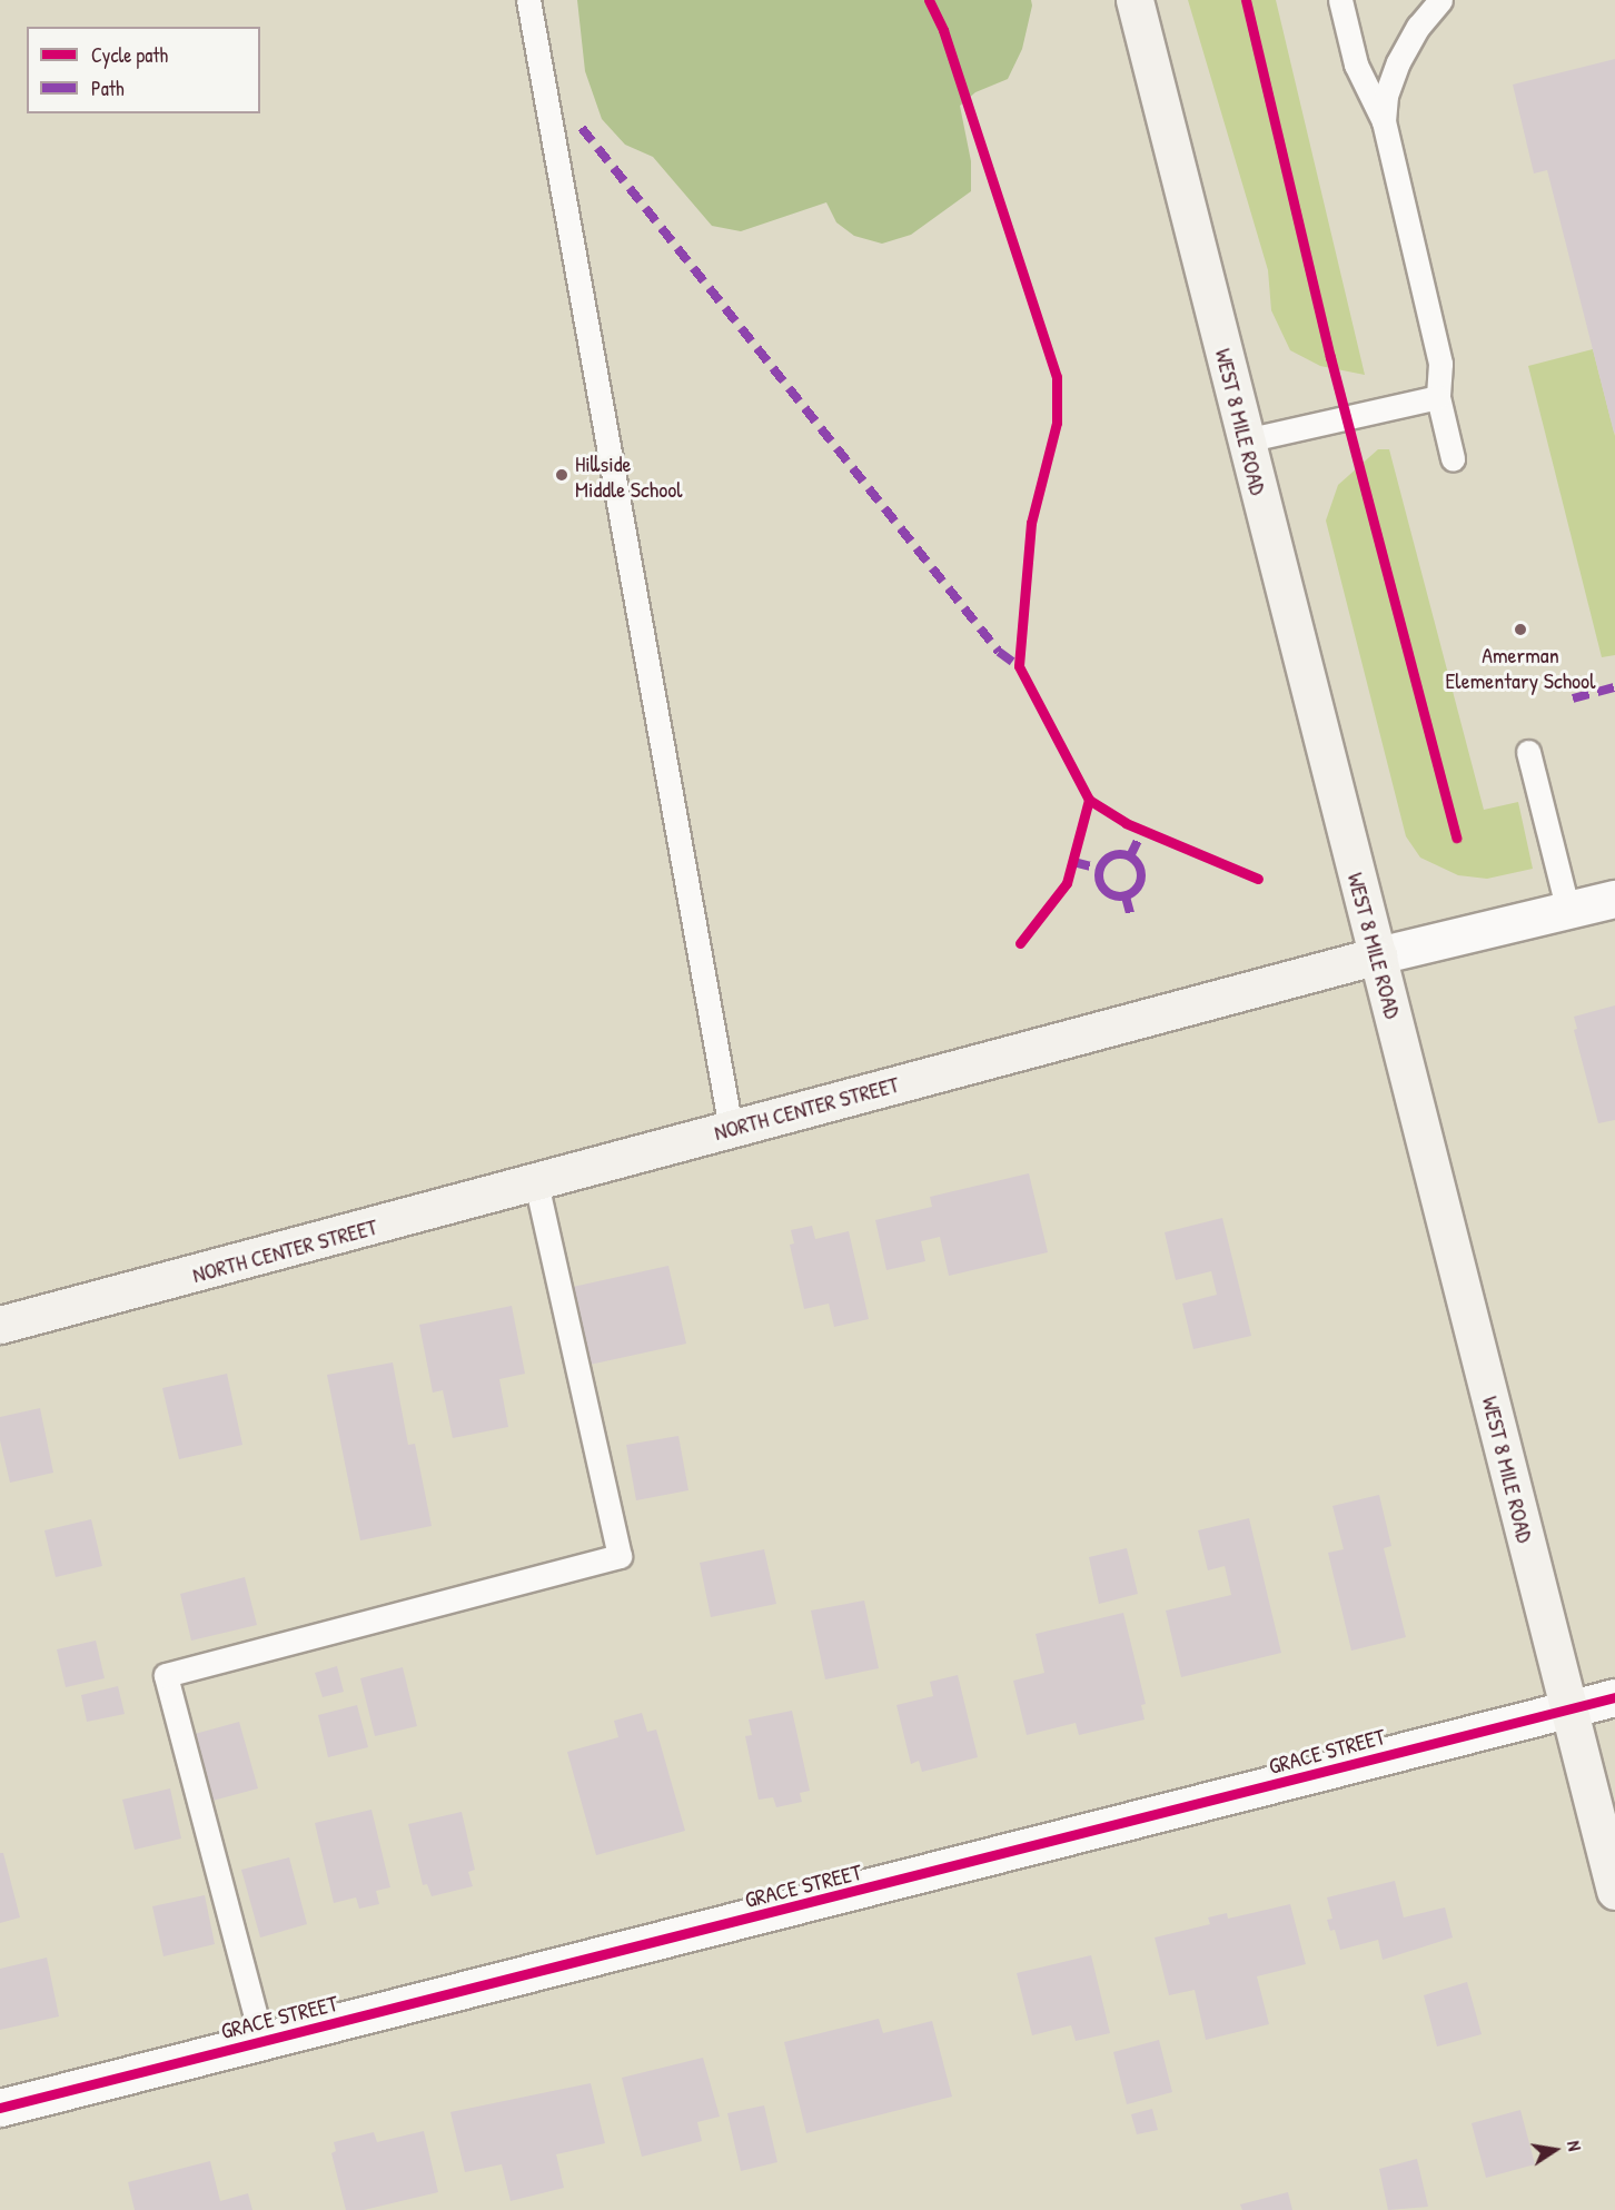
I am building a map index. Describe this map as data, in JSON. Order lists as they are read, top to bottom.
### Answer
{
  "streets": {
    "main road": ["WEST 8 MILE ROAD", "NORTH CENTER STREET"],
    "street": ["GRACE STREET"]
  },
  "crossings": [
    ["WEST 8 MILE ROAD", "NORTH CENTER STREET"],
    ["WEST 8 MILE ROAD", "GRACE STREET"]
  ],
  "places": ["Hillside Middle School", "Amerman Elementary School"],
  "legend": ["Cycle path", "Path"],
  "north": "right"
}
